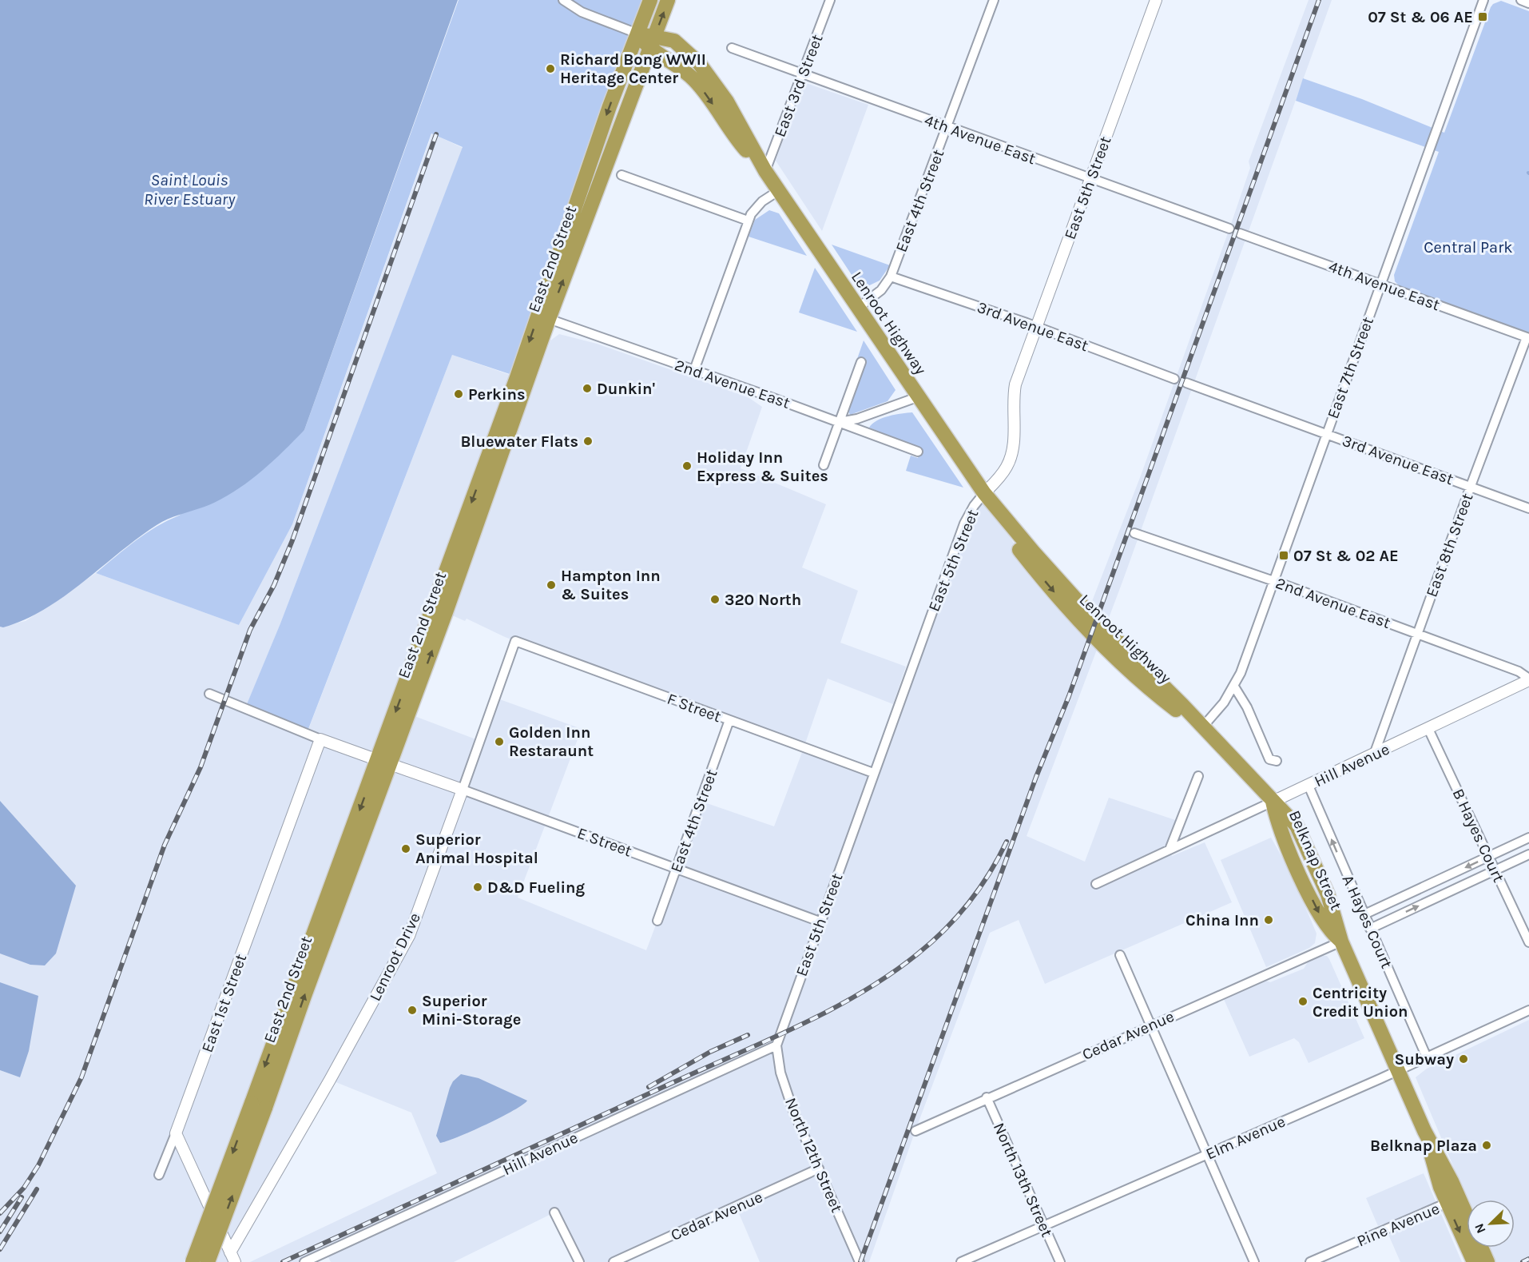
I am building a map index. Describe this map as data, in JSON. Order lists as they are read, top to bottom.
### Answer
{
  "streets": {
    "highway": ["East 2nd Street", "Lenroot Highway", "Belknap Street"],
    "street": [
      "East 3rd Street",
      "4th Avenue East",
      "East 5th Street",
      "East 4th Street",
      "3rd Avenue East",
      "East 7th Street",
      "2nd Avenue East",
      "East 8th Street",
      "F Street",
      "Hill Avenue",
      "B Hayes Court",
      "E Street",
      "A Hayes Court",
      "Lenroot Drive",
      "East 1st Street",
      "Cedar Avenue",
      "Elm Avenue",
      "North 12th Street",
      "North 13th Street",
      "Pine Avenue"
    ]
  },
  "crossings": [
    ["East 3rd Street", "4th Avenue East"],
    ["East 3rd Street", "Lenroot Highway"],
    ["4th Avenue East", "East 5th Street"],
    ["4th Avenue East", "East 4th Street"],
    ["4th Avenue East", "East 7th Street"],
    ["4th Avenue East", "East 8th Street"],
    ["East 5th Street", "Lenroot Highway"],
    ["East 5th Street", "3rd Avenue East"],
    ["East 5th Street", "F Street"],
    ["East 5th Street", "Hill Avenue"],
    ["East 5th Street", "E Street"],
    ["East 5th Street", "North 12th Street"],
    ["East 4th Street", "Lenroot Highway"],
    ["East 4th Street", "3rd Avenue East"],
    ["East 4th Street", "F Street"],
    ["East 4th Street", "E Street"],
    ["East 2nd Street", "Lenroot Highway"],
    ["East 2nd Street", "2nd Avenue East"],
    ["East 2nd Street", "E Street"],
    ["Lenroot Highway", "East 7th Street"],
    ["Lenroot Highway", "Hill Avenue"],
    ["Lenroot Highway", "Belknap Street"],
    ["3rd Avenue East", "East 7th Street"],
    ["3rd Avenue East", "East 8th Street"],
    ["East 7th Street", "2nd Avenue East"],
    ["2nd Avenue East", "East 8th Street"],
    ["2nd Avenue East", "Hill Avenue"],
    ["East 8th Street", "Hill Avenue"],
    ["F Street", "Lenroot Drive"],
    ["Hill Avenue", "B Hayes Court"],
    ["Hill Avenue", "Belknap Street"],
    ["Hill Avenue", "A Hayes Court"],
    ["Hill Avenue", "North 12th Street"],
    ["E Street", "Lenroot Drive"],
    ["E Street", "East 1st Street"],
    ["Belknap Street", "Cedar Avenue"],
    ["Belknap Street", "Elm Avenue"],
    ["Belknap Street", "Pine Avenue"],
    ["A Hayes Court", "Elm Avenue"],
    ["Cedar Avenue", "North 12th Street"],
    ["Cedar Avenue", "North 13th Street"],
    ["Elm Avenue", "North 13th Street"]
  ],
  "one_way": ["A Hayes Court"],
  "water": ["Saint Louis River Estuary"],
  "parks": ["Central Park"],
  "places": {
    "transit": ["07 St & 06 AE", "07 St & 02 AE"],
    "other": [
      "Richard Bong WWII Heritage Center",
      "Dunkin'",
      "Perkins",
      "Bluewater Flats",
      "Holiday Inn Express & Suites",
      "Hampton Inn & Suites",
      "320 North",
      "Golden Inn Restaraunt",
      "Superior Animal Hospital",
      "D&D Fueling",
      "China Inn",
      "Centricity Credit Union",
      "Superior Mini-Storage",
      "Subway",
      "Belknap Plaza"
    ]
  },
  "north": "bottom left"
}
